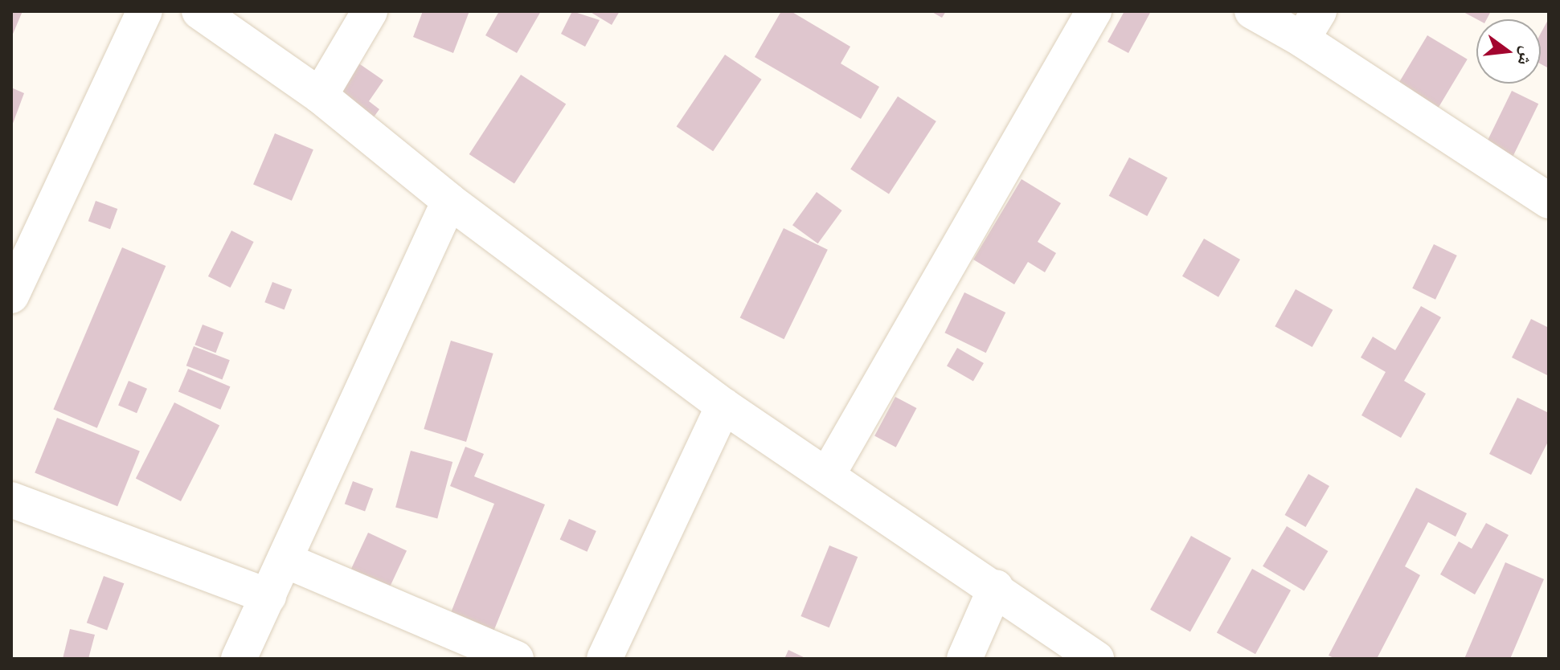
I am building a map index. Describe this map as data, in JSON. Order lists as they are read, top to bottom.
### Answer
{
  "north": "right"
}
